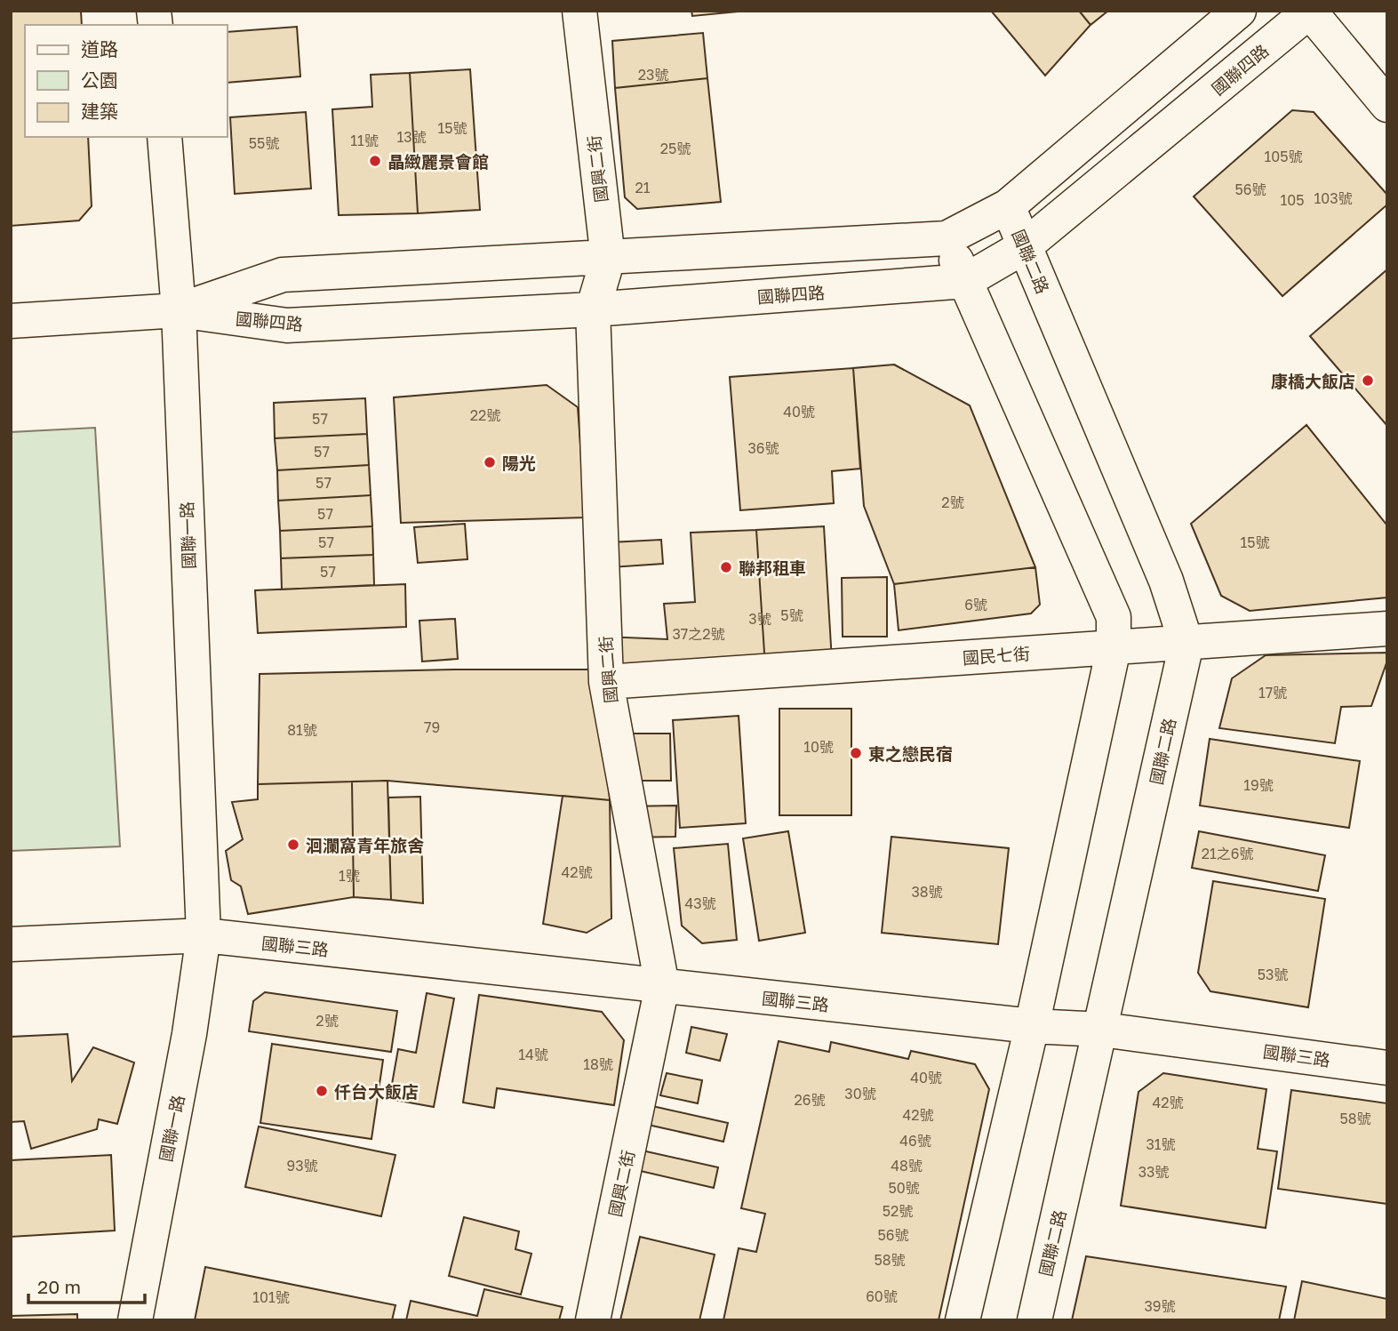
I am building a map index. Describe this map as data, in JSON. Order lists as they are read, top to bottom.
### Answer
{
  "streets": {
    "street": [
      "國聯四路",
      "國興二街",
      "國聯二路",
      "國聯一路",
      "國民七街",
      "國聯三路"
    ]
  },
  "crossings": [
    ["國聯四路", "國興二街"],
    ["國聯四路", "國聯二路"],
    ["國聯四路", "國聯一路"],
    ["國興二街", "國民七街"],
    ["國興二街", "國聯三路"],
    ["國聯二路", "國民七街"],
    ["國聯二路", "國聯三路"],
    ["國聯一路", "國聯三路"]
  ],
  "places": [
    "晶緻麗景會館",
    "康橋大飯店",
    "陽光",
    "聯邦租車",
    "東之戀民宿",
    "洄瀾窩青年旅舍",
    "仟台大飯店"
  ],
  "house_numbers": [
    "23號",
    "15號",
    "13號",
    "11號",
    "55號",
    "25號",
    "105號",
    "21",
    "56號",
    "103號",
    "105",
    "40號",
    "22號",
    "57",
    "36號",
    "57",
    "57",
    "2號",
    "57",
    "57",
    "15號",
    "57",
    "6號",
    "5號",
    "3號",
    "37之2號",
    "17號",
    "79",
    "81號",
    "10號",
    "19號",
    "21之6號",
    "42號",
    "1號",
    "38號",
    "43號",
    "53號",
    "2號",
    "14號",
    "18號",
    "40號",
    "30號",
    "26號",
    "42號",
    "42號",
    "58號",
    "46號",
    "31號",
    "93號",
    "48號",
    "33號",
    "50號",
    "52號",
    "56號",
    "58號",
    "60號",
    "101號",
    "39號"
  ],
  "legend": ["道路", "公園", "建築"],
  "scale_bar": "20 m"
}
